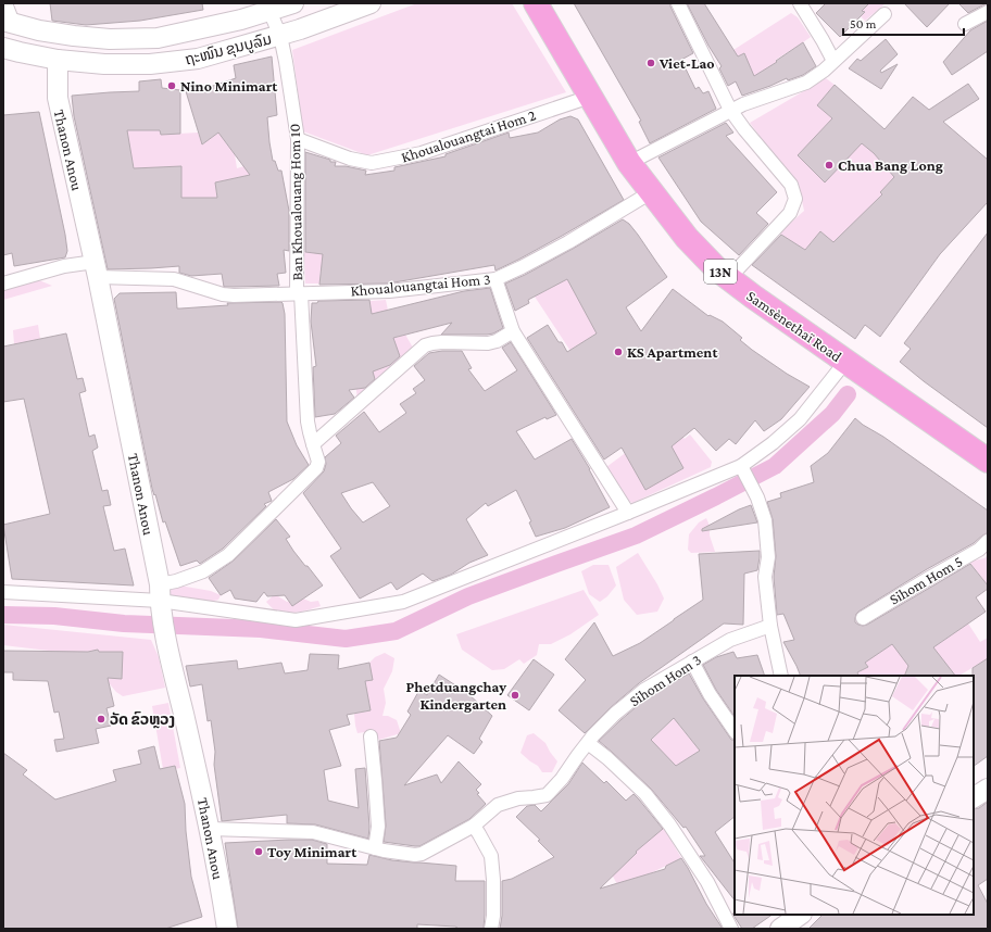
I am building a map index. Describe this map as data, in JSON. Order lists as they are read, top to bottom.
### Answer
{
  "streets": {
    "highway": ["13N", "Samsènethaï Road"],
    "street": [
      "ຖະໜົນ ຂຸນບູລົມ",
      "Khoualouangtai Hom 2",
      "Thanon Anou",
      "Ban Khoualouang Hom 10",
      "Khoualouangtai Hom 3",
      "Sihom Hom 5",
      "Sihom Hom 3"
    ]
  },
  "crossings": [
    ["ຖະໜົນ ຂຸນບູລົມ", "Thanon Anou"],
    ["ຖະໜົນ ຂຸນບູລົມ", "Ban Khoualouang Hom 10"],
    ["Khoualouangtai Hom 2", "Ban Khoualouang Hom 10"],
    ["Khoualouangtai Hom 2", "Samsènethaï Road"],
    ["Thanon Anou", "Ban Khoualouang Hom 10"],
    ["Thanon Anou", "Khoualouangtai Hom 3"],
    ["Thanon Anou", "Sihom Hom 3"],
    ["Ban Khoualouang Hom 10", "Khoualouangtai Hom 3"],
    ["Khoualouangtai Hom 3", "Samsènethaï Road"]
  ],
  "places": [
    "Viet-Lao",
    "Nino Minimart",
    "Chua Bang Long",
    "KS Apartment",
    "Phetduangchay Kindergarten",
    "ວັດ ຂົວຫຼວງ",
    "Toy Minimart"
  ],
  "scale_bar": "50 m"
}
